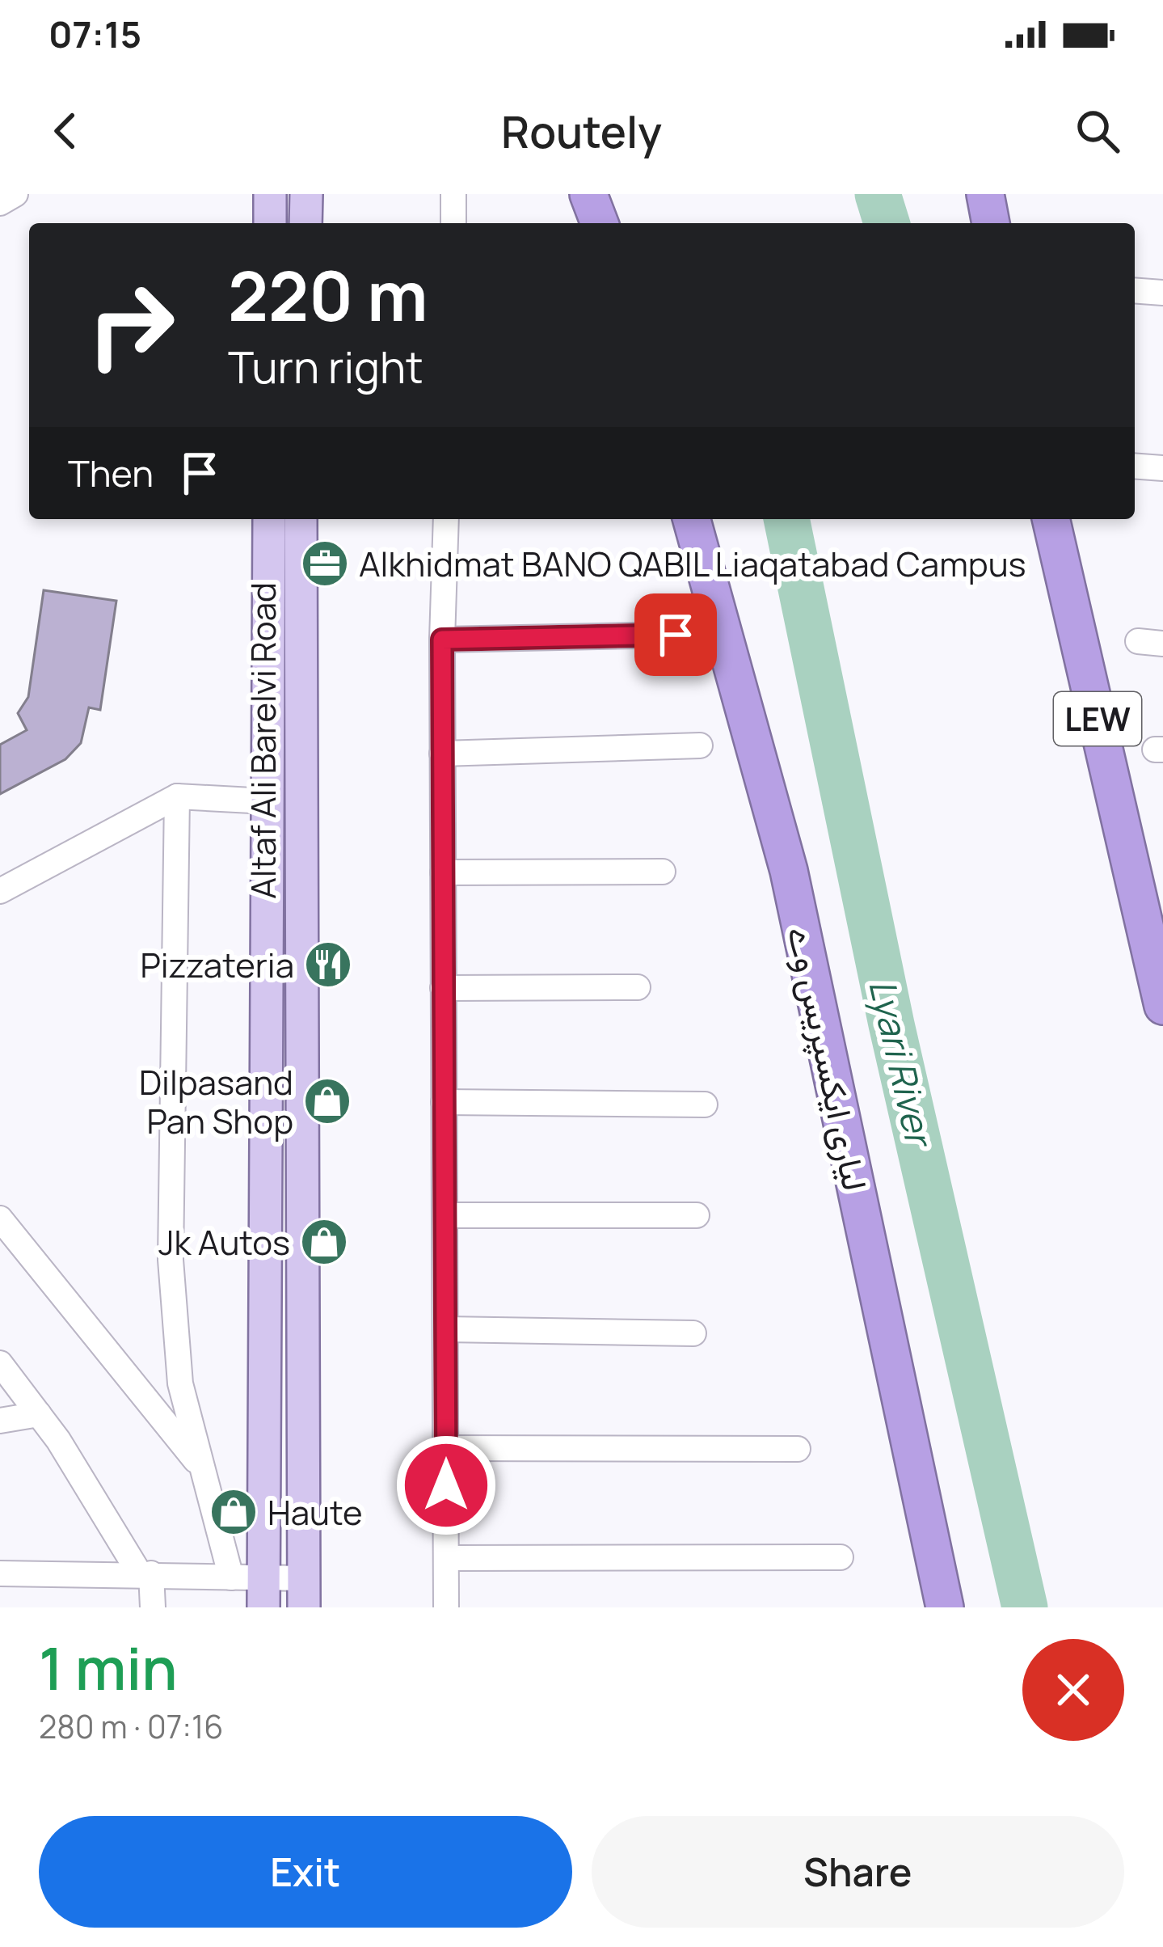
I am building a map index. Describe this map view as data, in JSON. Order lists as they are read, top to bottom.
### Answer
{
  "streets": {
    "highway": ["LEW", "لیاری ایکسپریس وے"],
    "main road": ["Altaf Ali Barelvi Road"]
  },
  "water": ["Lyari River"],
  "places": {
    "office": ["Alkhidmat BANO QABIL Liaqatabad Campus"],
    "restaurant": ["Pizzateria"],
    "shop": ["Dilpasand Pan Shop", "Jk Autos", "Haute"]
  },
  "page": {
    "status": "07:15",
    "header": "Routely",
    "turn": ["220 m", "Turn right"],
    "then": "Then",
    "heading": ["1 min", "280 m · 07:16"],
    "buttons": ["Exit", "Share"]
  }
}
